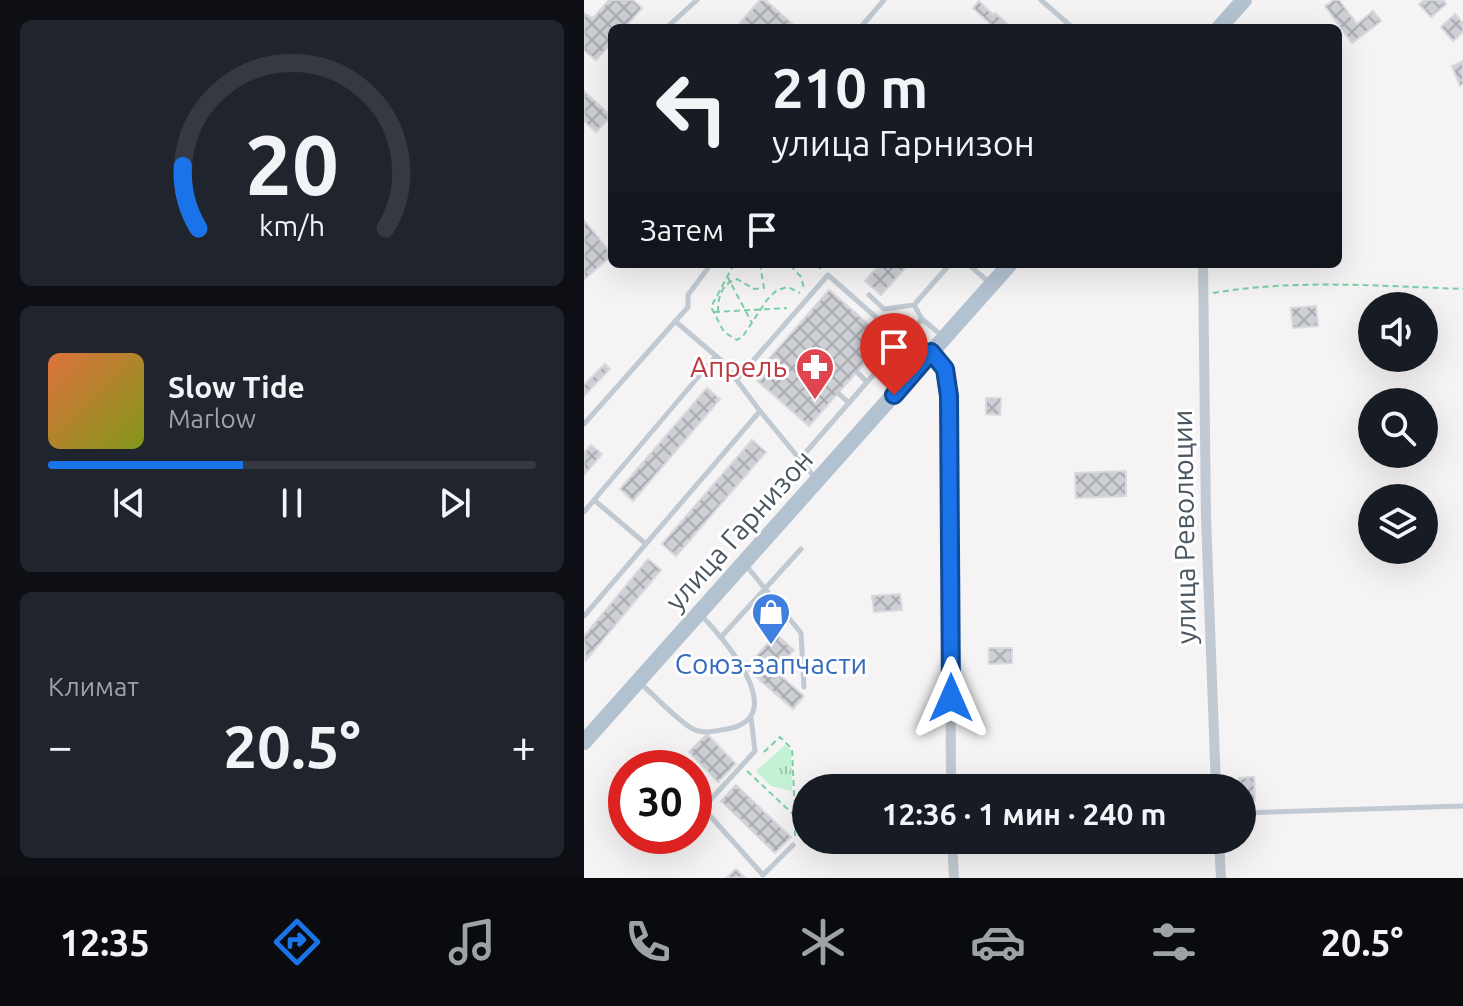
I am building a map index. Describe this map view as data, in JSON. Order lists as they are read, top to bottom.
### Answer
{
  "streets": {
    "main road": ["улица Гарнизон"],
    "street": ["улица Революции"]
  },
  "places": {
    "pharmacy": ["Апрель"],
    "shop": ["Союз-запчасти"]
  },
  "page": {
    "turn": ["210 m", "улица Гарнизон"],
    "then": "Затем",
    "song": ["Slow Tide", "Marlow"],
    "tile": "Климат",
    "heat": ["−", "20.5°", "+"],
    "limit": "30",
    "trip": "12:36 · 1 мин · 240 m",
    "tabs": ["12:35", "20.5°"],
    "gauge": ["20", "km/h"]
  }
}
